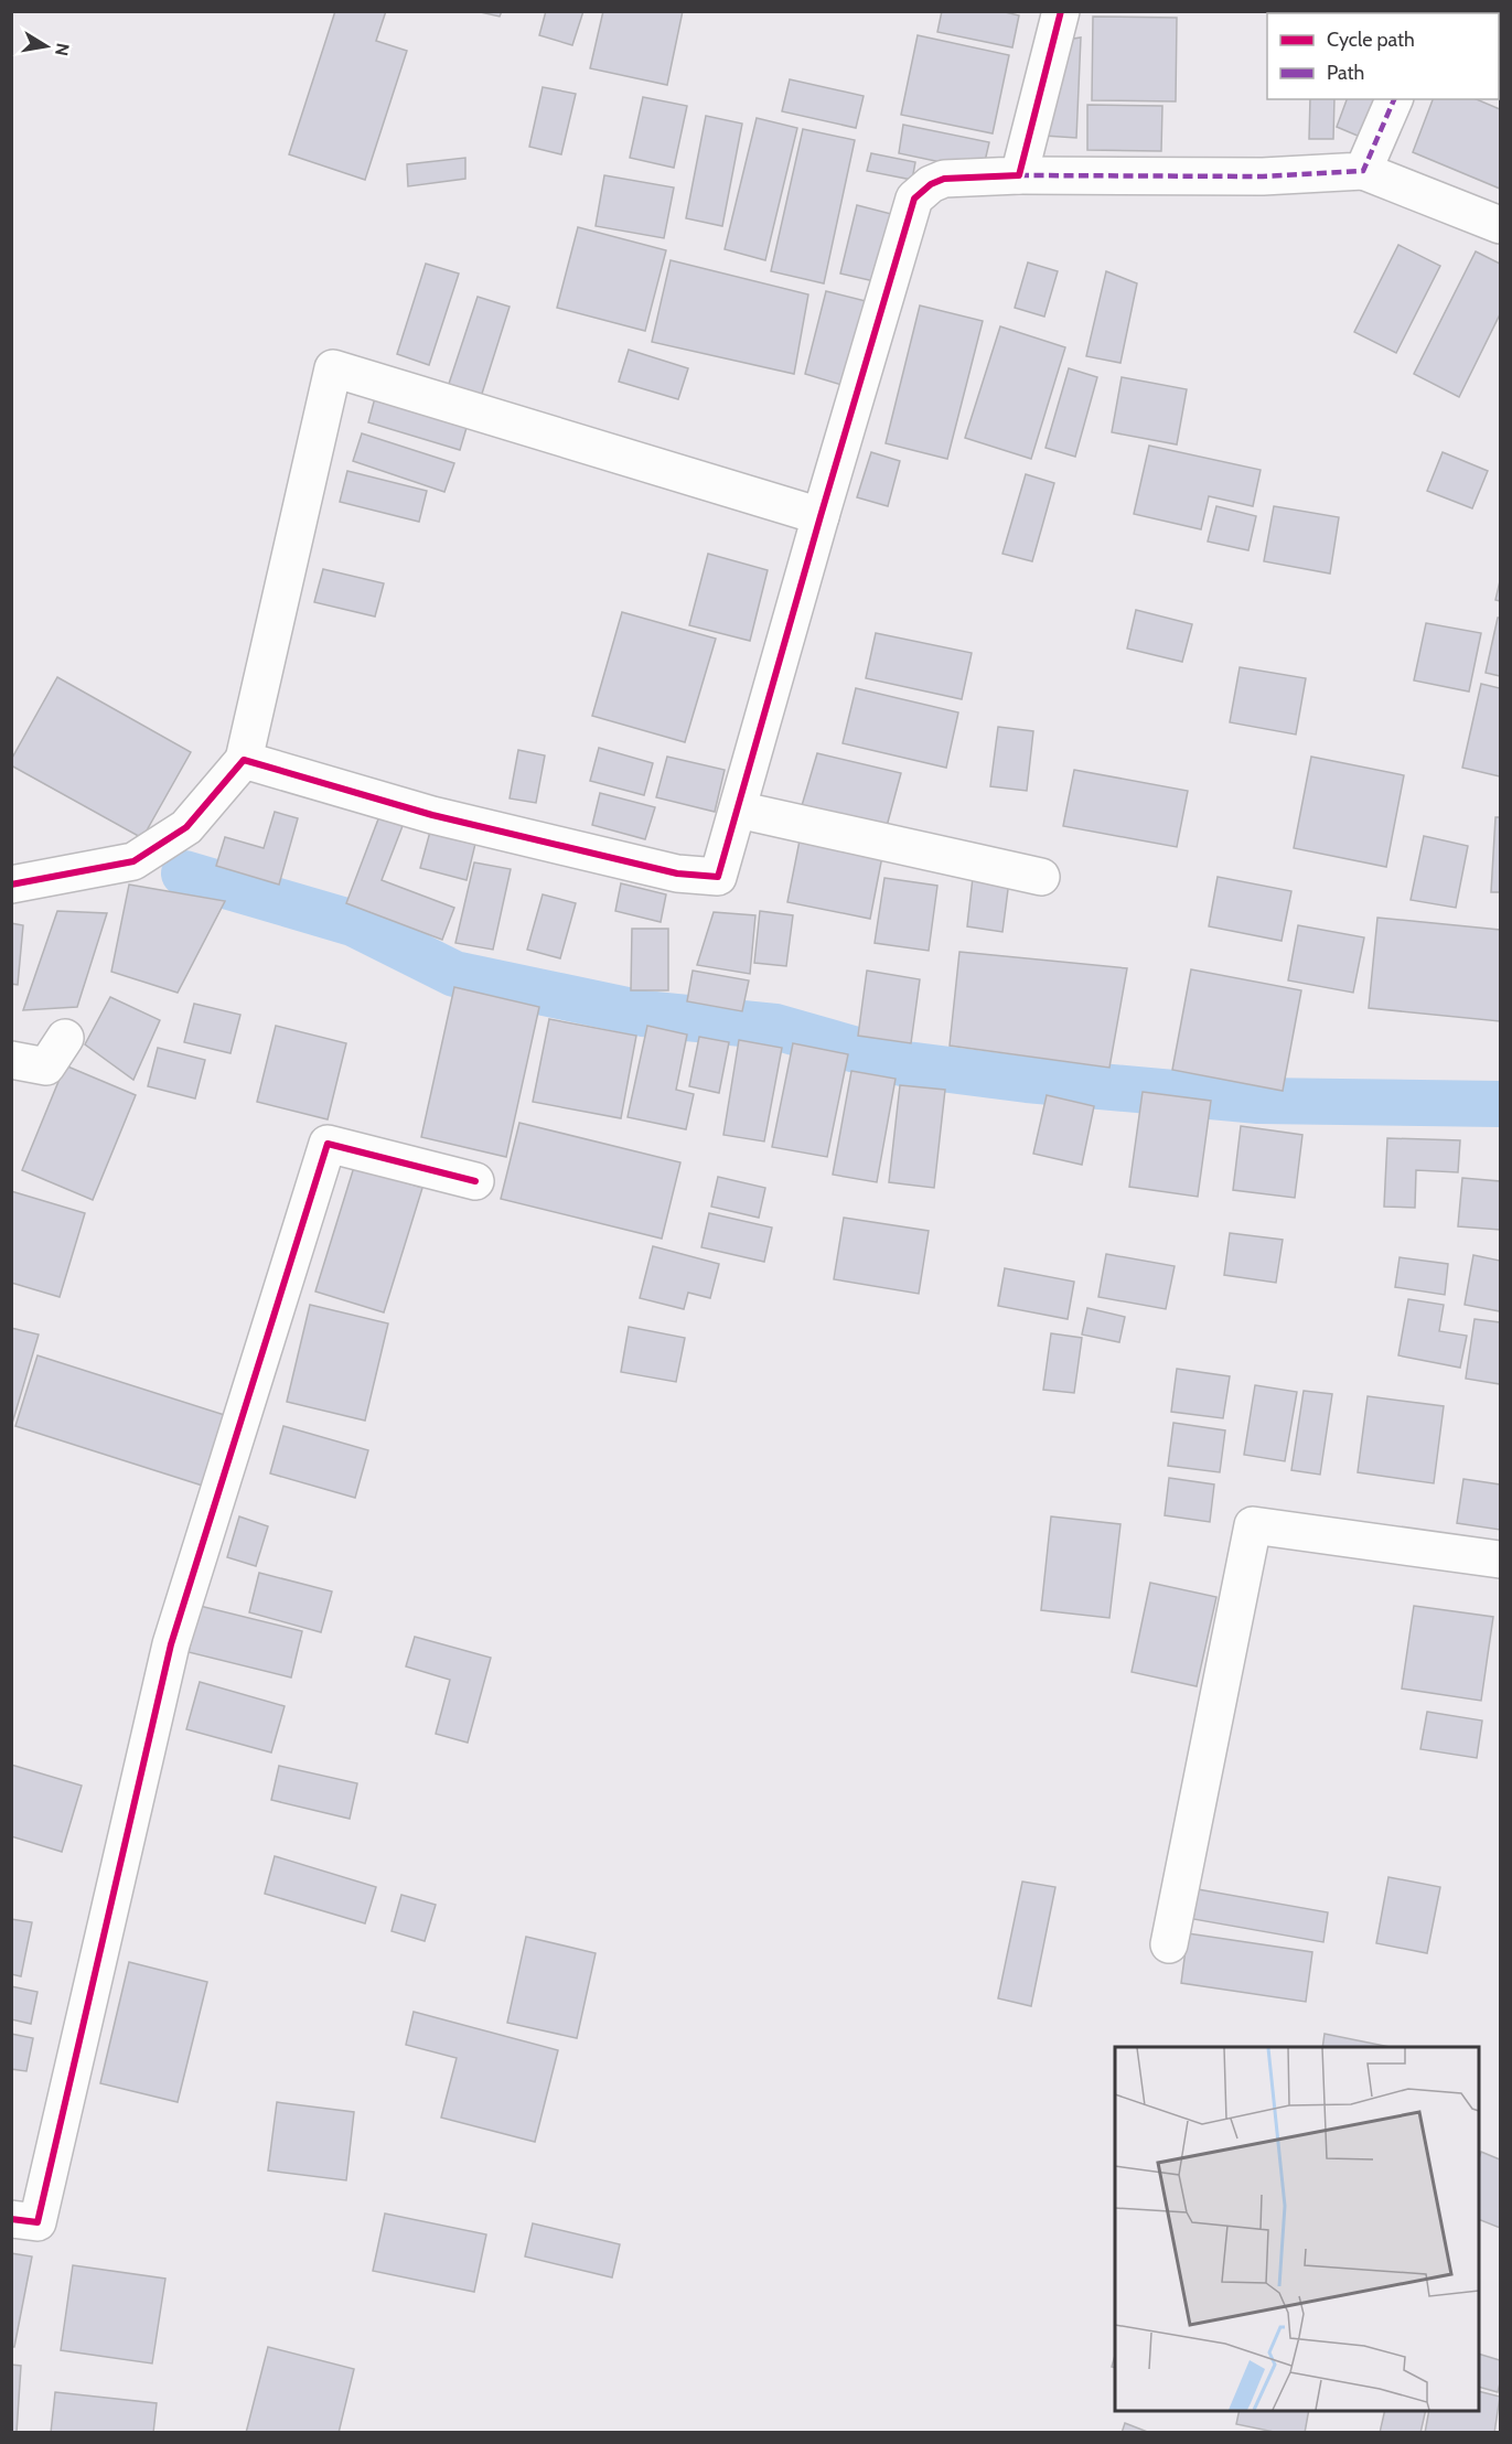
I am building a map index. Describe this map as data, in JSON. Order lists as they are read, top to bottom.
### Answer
{
  "legend": ["Cycle path", "Path"],
  "north": "right"
}
